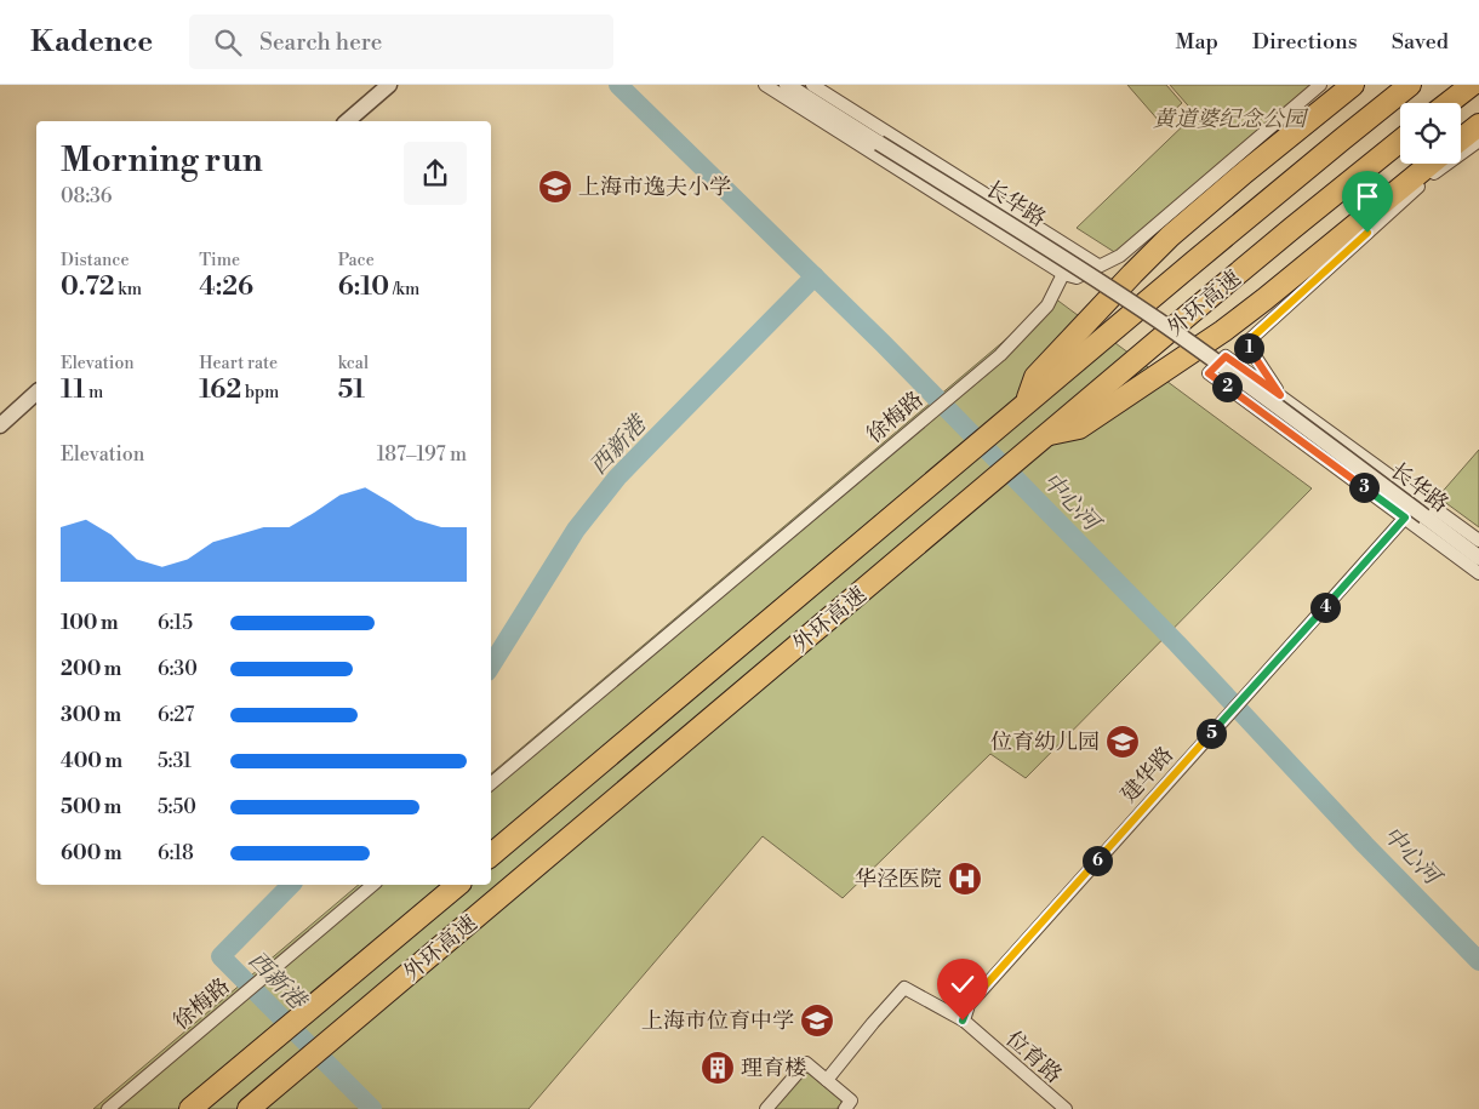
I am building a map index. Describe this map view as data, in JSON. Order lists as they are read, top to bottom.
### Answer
{
  "streets": {
    "highway": ["外环高速"],
    "street": [
      "长华路",
      "徐梅路",
      "建华路",
      "位育路"
    ]
  },
  "crossings": [
    ["长华路", "徐梅路"],
    ["长华路", "建华路"],
    ["建华路", "位育路"]
  ],
  "water": ["西新港", "中心河"],
  "parks": ["黄道婆纪念公园"],
  "places": {
    "school or university": ["上海市逸夫小学", "位育幼儿园", "上海市位育中学"],
    "hospital": ["华泾医院"],
    "building": ["理育楼"]
  },
  "page": {
    "header": "Kadence",
    "search": "Search here",
    "nav": ["Map", "Directions", "Saved"],
    "heading": ["Morning run", "08:36"],
    "stats": [
      ["Distance", "0.72 km"],
      ["Time", "4:26"],
      ["Pace", "6:10 /km"],
      ["Elevation", "11 m"],
      ["Heart rate", "162 bpm"],
      ["kcal", "51"]
    ],
    "pins": [
      "1",
      "2",
      "3",
      "4",
      "5",
      "6"
    ],
    "chart": ["Elevation", "187–197 m"],
    "list": [
      {
        "name": "100 m",
        "note": "6:15"
      },
      {
        "name": "200 m",
        "note": "6:30"
      },
      {
        "name": "300 m",
        "note": "6:27"
      },
      {
        "name": "400 m",
        "note": "5:31"
      },
      {
        "name": "500 m",
        "note": "5:50"
      },
      {
        "name": "600 m",
        "note": "6:18"
      }
    ]
  }
}
